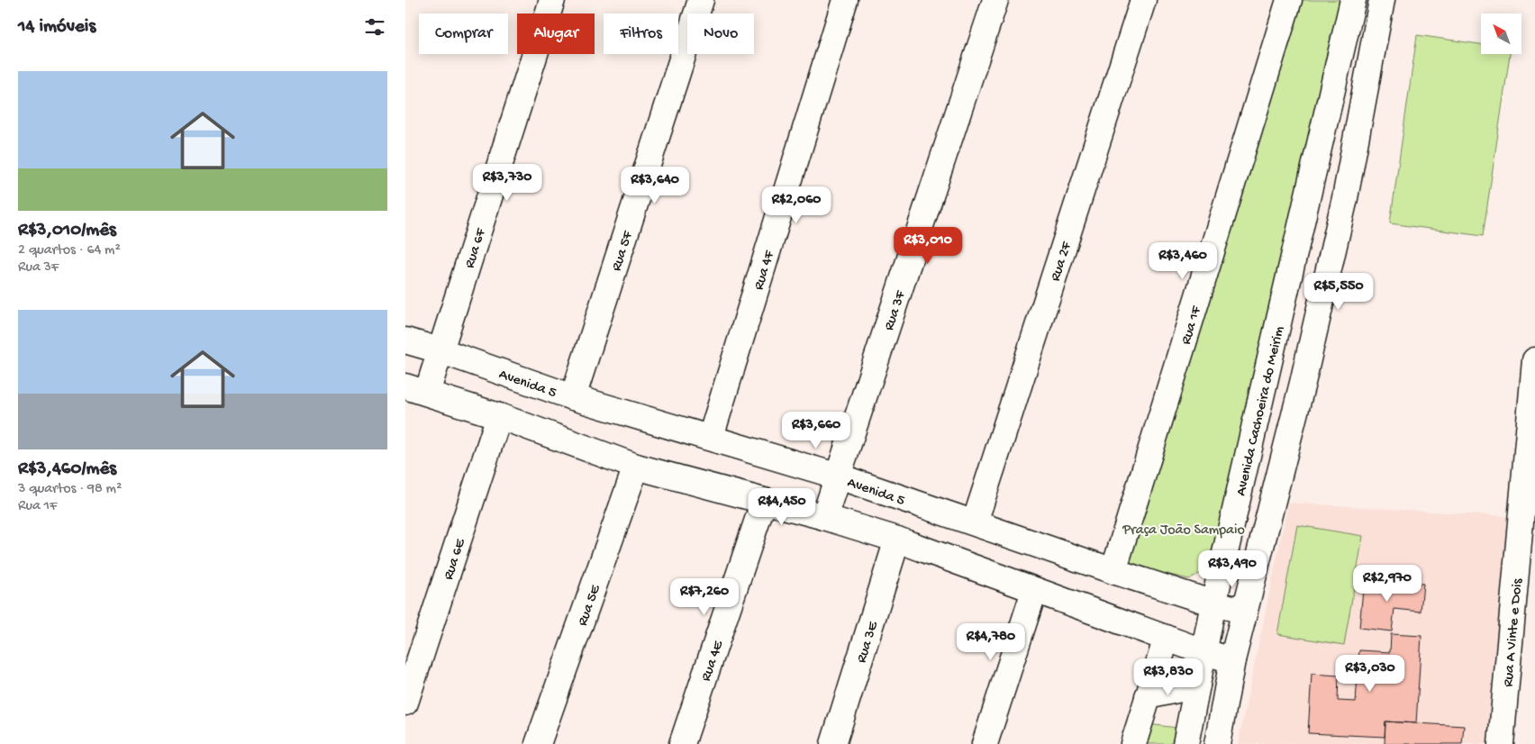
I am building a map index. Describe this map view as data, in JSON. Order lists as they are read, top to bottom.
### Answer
{
  "streets": {
    "street": [
      "Rua 6F",
      "Rua 5F",
      "Rua 2F",
      "Rua 4F",
      "Rua 3F",
      "Rua 1F",
      "Avenida 5",
      "Avenida Cachoeira do Meirim",
      "Rua 6E",
      "Rua 5E",
      "Rua A Vinte e Dois",
      "Rua 3E",
      "Rua 4E"
    ]
  },
  "crossings": [
    ["Rua 6F", "Avenida 5"],
    ["Rua 5F", "Avenida 5"],
    ["Rua 2F", "Avenida 5"],
    ["Rua 4F", "Avenida 5"],
    ["Rua 3F", "Avenida 5"],
    ["Rua 1F", "Avenida 5"],
    ["Avenida 5", "Avenida Cachoeira do Meirim"]
  ],
  "parks": ["Praça João Sampaio"],
  "north": "top left",
  "page": {
    "heading": "14 imóveis",
    "chip": [
      "Comprar",
      "Alugar",
      "Filtros",
      "Novo"
    ],
    "list": [
      {
        "name": "R$3,010/mês",
        "note": "2 quartos · 64 m² · Rua 3F"
      },
      {
        "name": "R$3,460/mês",
        "note": "3 quartos · 98 m² · Rua 1F"
      }
    ],
    "price": [
      "R$3,730",
      "R$3,640",
      "R$2,060",
      "R$3,010",
      "R$3,460",
      "R$5,550",
      "R$3,660",
      "R$4,450",
      "R$3,490",
      "R$2,970",
      "R$7,260",
      "R$4,780",
      "R$3,030",
      "R$3,830"
    ]
  }
}
